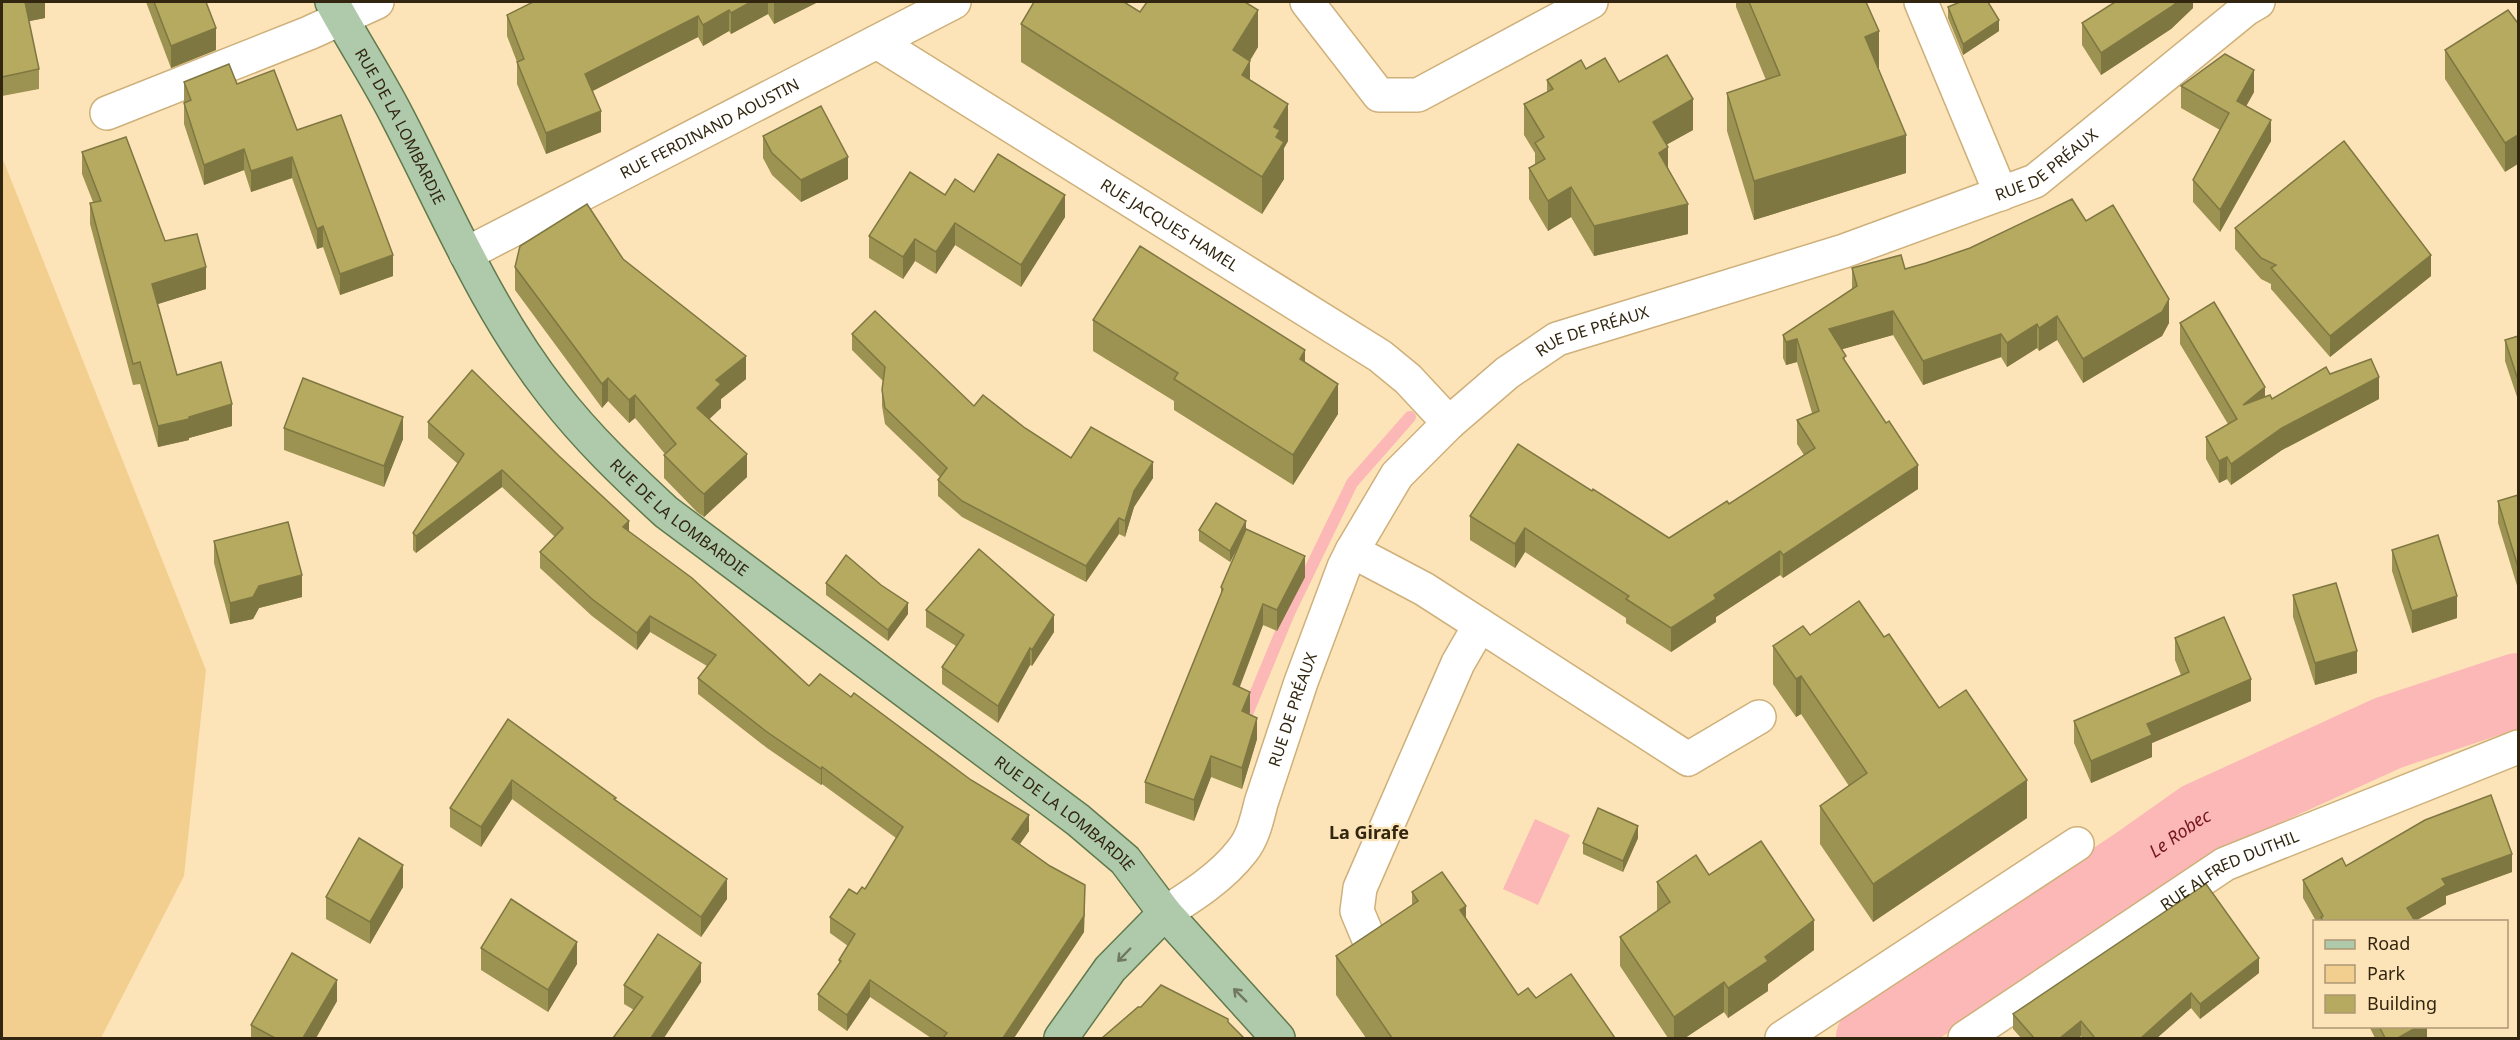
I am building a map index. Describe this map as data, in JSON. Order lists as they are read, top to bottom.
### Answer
{
  "streets": {
    "main road": ["RUE DE LA LOMBARDIE"],
    "street": [
      "RUE FERDINAND AOUSTIN",
      "RUE DE PRÉAUX",
      "RUE JACQUES HAMEL",
      "RUE ALFRED DUTHIL"
    ]
  },
  "crossings": [
    ["RUE DE LA LOMBARDIE", "RUE FERDINAND AOUSTIN"],
    ["RUE DE LA LOMBARDIE", "RUE DE PRÉAUX"],
    ["RUE FERDINAND AOUSTIN", "RUE JACQUES HAMEL"],
    ["RUE DE PRÉAUX", "RUE JACQUES HAMEL"]
  ],
  "districts": ["La Girafe"],
  "water": ["Le Robec"],
  "legend": ["Road", "Park", "Building"]
}
